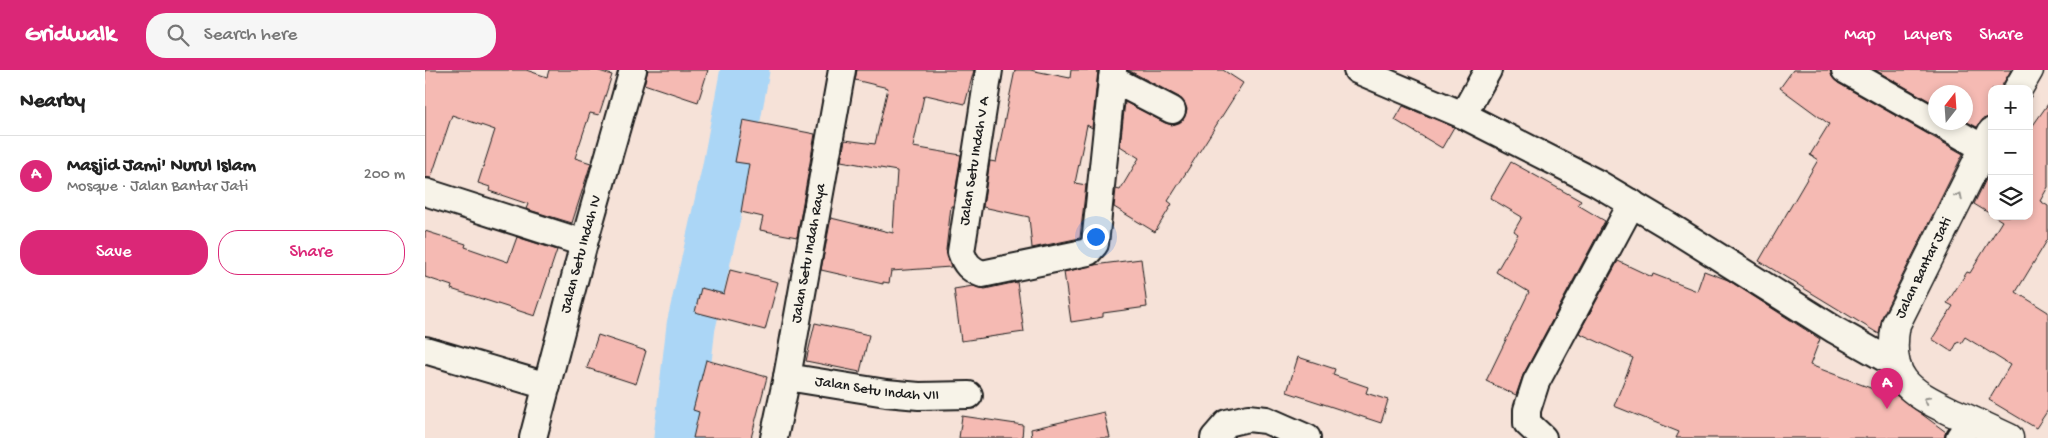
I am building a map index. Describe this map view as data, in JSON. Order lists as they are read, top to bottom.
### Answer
{
  "streets": {
    "street": [
      "Jalan Setu Indah V A",
      "Jalan Setu Indah IV",
      "Jalan Setu Indah Raya",
      "Jalan Bantar Jati",
      "Jalan Setu Indah VII"
    ]
  },
  "crossings": [
    ["Jalan Setu Indah Raya", "Jalan Setu Indah VII"]
  ],
  "one_way": ["Jalan Bantar Jati"],
  "north": "top",
  "page": {
    "header": "Gridwalk",
    "search": "Search here",
    "nav": ["Map", "Layers", "Share"],
    "heading": "Nearby",
    "map_buttons": ["+", "−"],
    "list": [
      {
        "mark": "A",
        "name": "Masjid Jami' Nurul Islam",
        "note": "Mosque · Jalan Bantar Jati",
        "value": "200 m"
      }
    ],
    "buttons": ["Save", "Share"],
    "pins": "A"
  }
}
